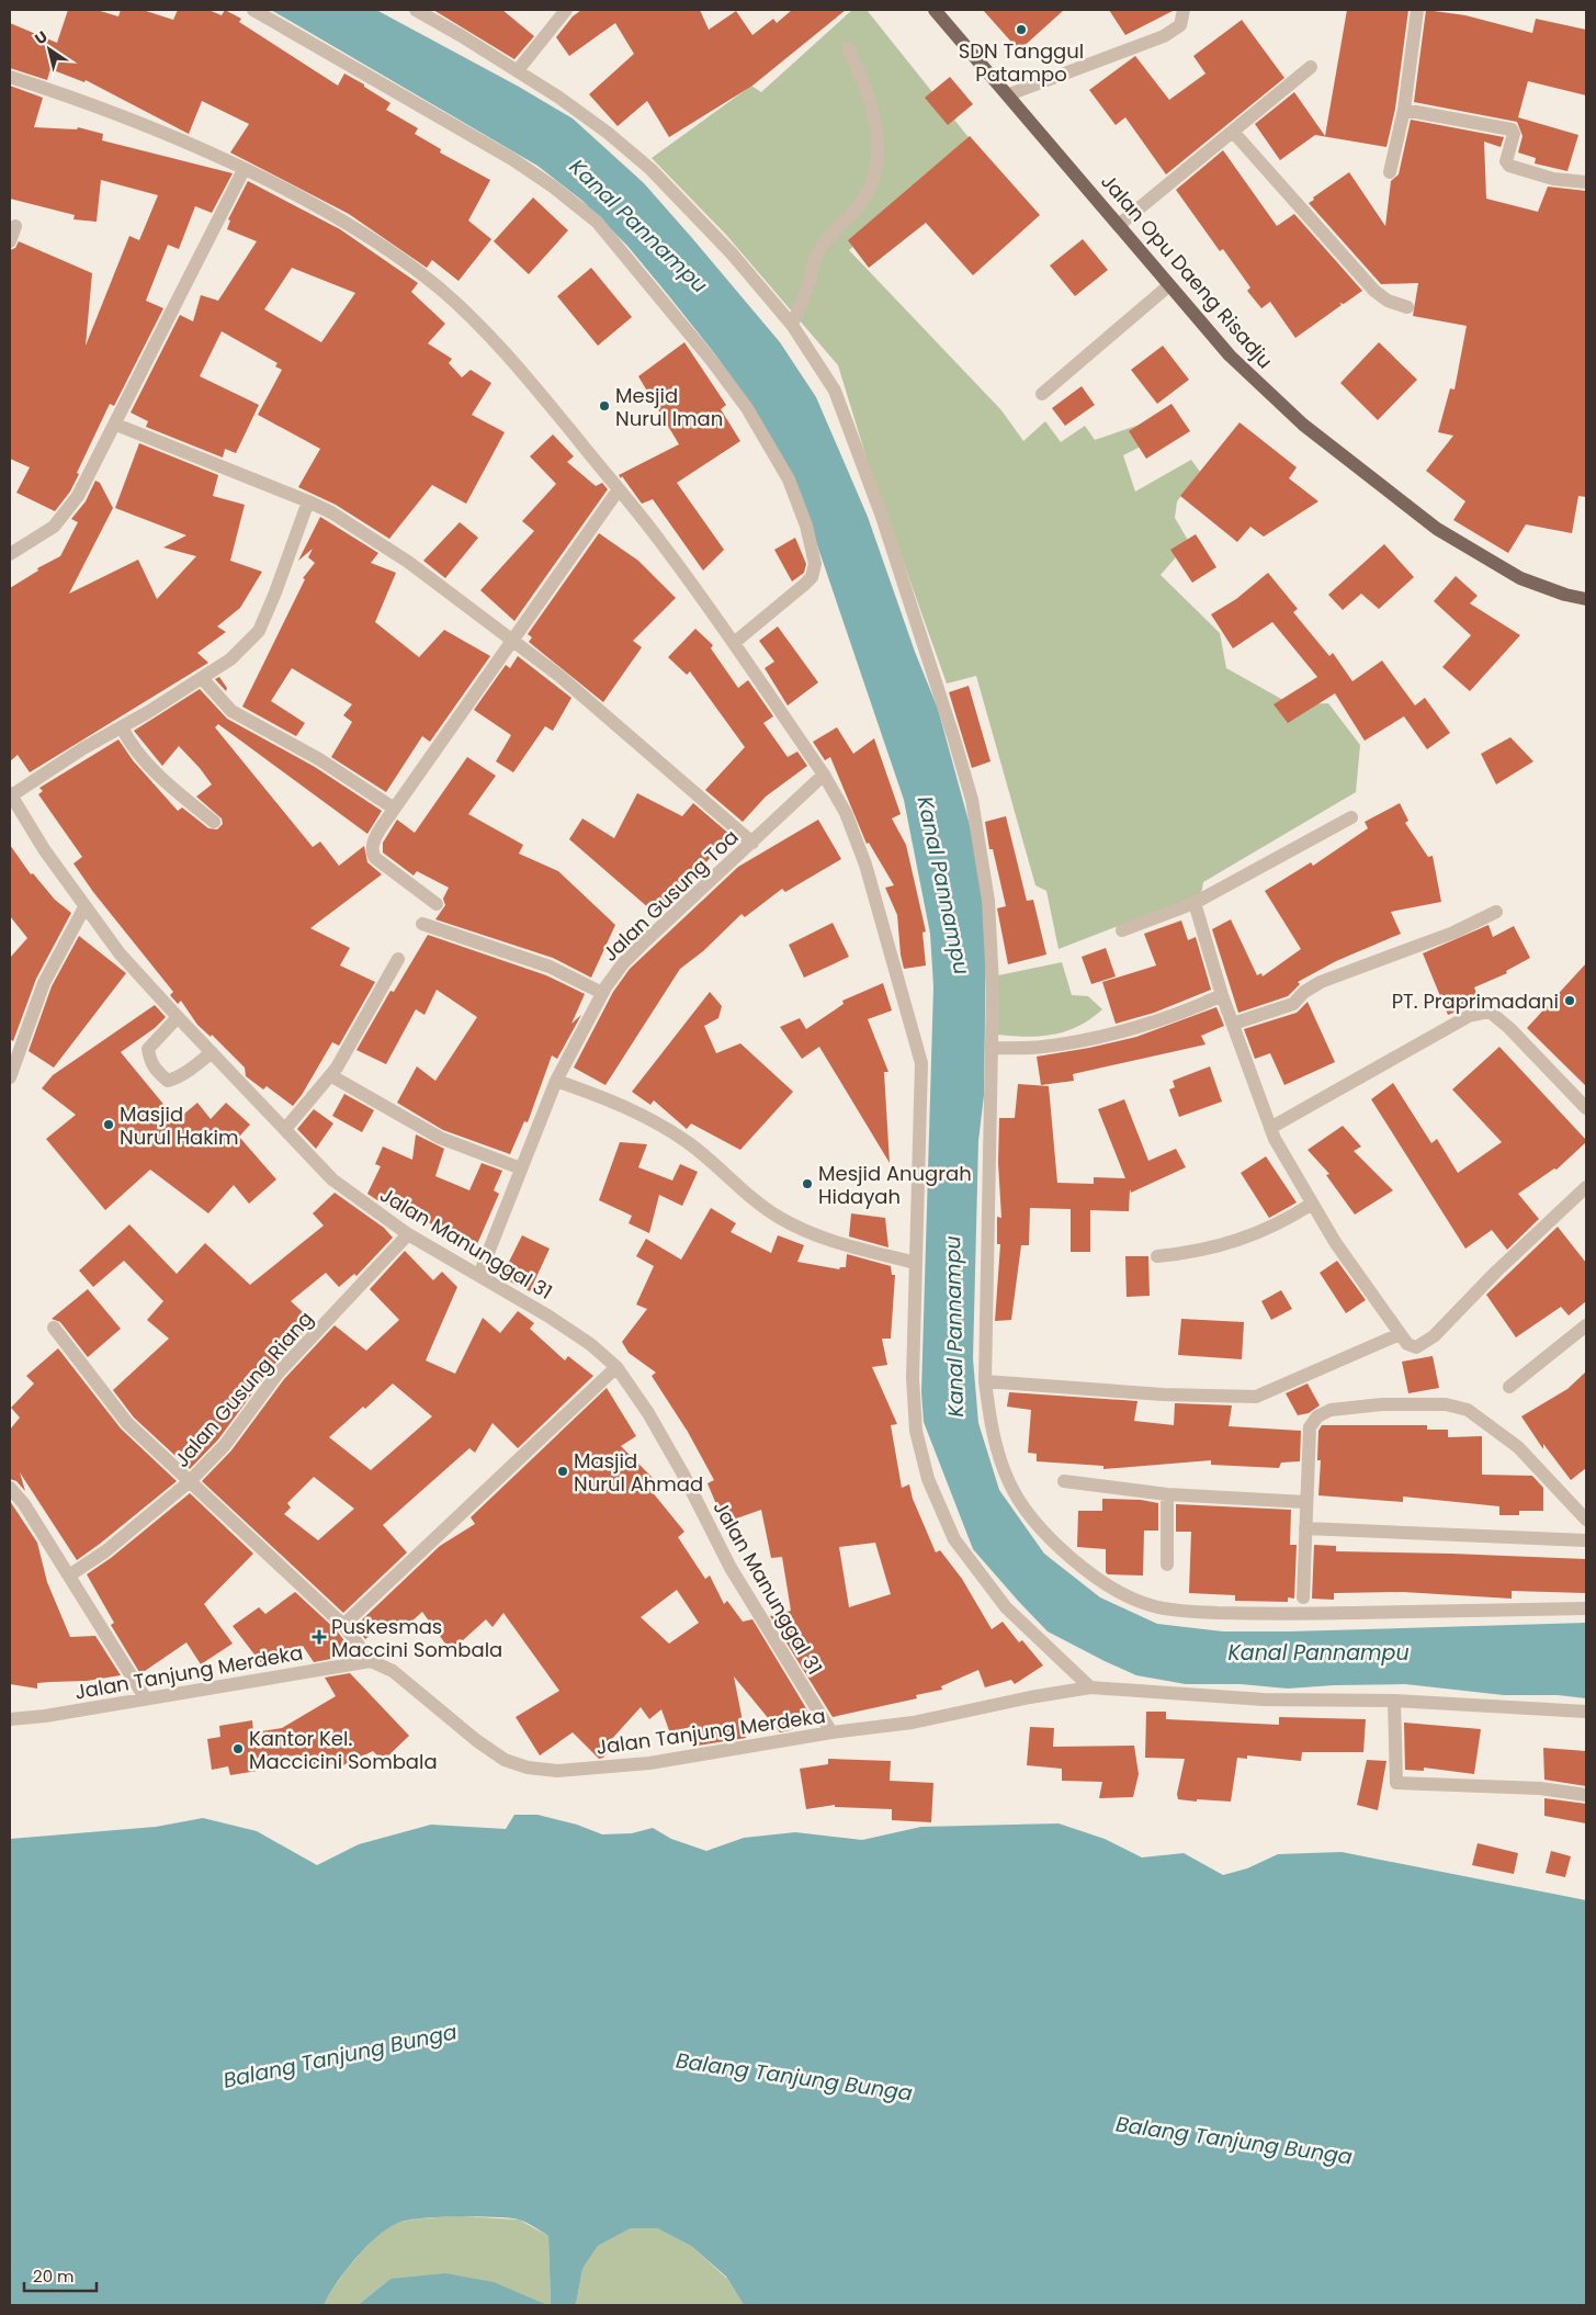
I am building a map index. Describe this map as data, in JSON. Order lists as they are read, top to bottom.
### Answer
{
  "streets": {
    "main road": ["Jalan Opu Daeng Risadju"],
    "street": [
      "Jalan Gusung Toa",
      "Jalan Manunggal 31",
      "Jalan Gusung Riang",
      "Jalan Tanjung Merdeka"
    ]
  },
  "crossings": [
    ["Jalan Gusung Toa", "Jalan Manunggal 31"],
    ["Jalan Manunggal 31", "Jalan Gusung Riang"],
    ["Jalan Manunggal 31", "Jalan Tanjung Merdeka"]
  ],
  "water": ["Kanal Pannampu", "Balang Tanjung Bunga"],
  "places": {
    "other": [
      "SDN Tanggul Patampo",
      "Mesjid Nurul Iman",
      "PT. Praprimadani",
      "Masjid Nurul Hakim",
      "Mesjid Anugrah Hidayah",
      "Masjid Nurul Ahmad",
      "Kantor Kel. Maccicini Sombala"
    ],
    "health": ["Puskesmas Maccini Sombala"]
  },
  "scale_bar": "20 m",
  "north": "top left"
}
